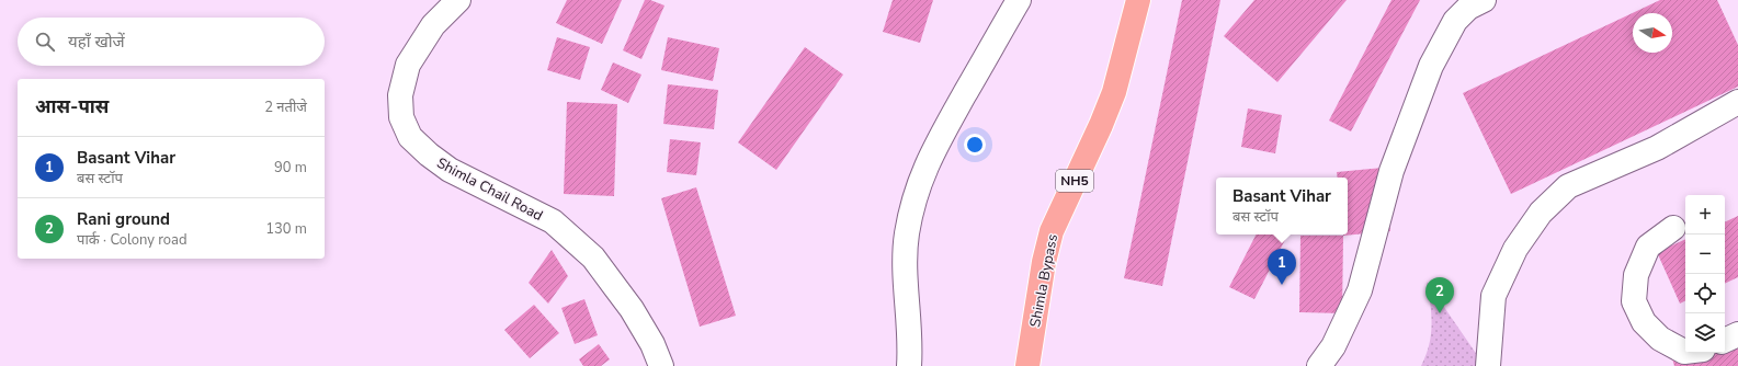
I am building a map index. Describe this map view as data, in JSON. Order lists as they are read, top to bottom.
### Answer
{
  "streets": {
    "highway": ["NH5", "Shimla Bypass"],
    "street": ["Shimla Chail Road"]
  },
  "north": "right",
  "page": {
    "search": "यहाँ खोजें",
    "heading": ["आस-पास", "2 नतीजे"],
    "list": [
      {
        "mark": "1",
        "name": "Basant Vihar",
        "note": "बस स्टॉप",
        "value": "90 m"
      },
      {
        "mark": "2",
        "name": "Rani ground",
        "note": "पार्क · Colony road",
        "value": "130 m"
      }
    ],
    "popup": ["Basant Vihar", "बस स्टॉप"],
    "map_buttons": ["+", "−"],
    "pins": ["1", "2"]
  }
}
